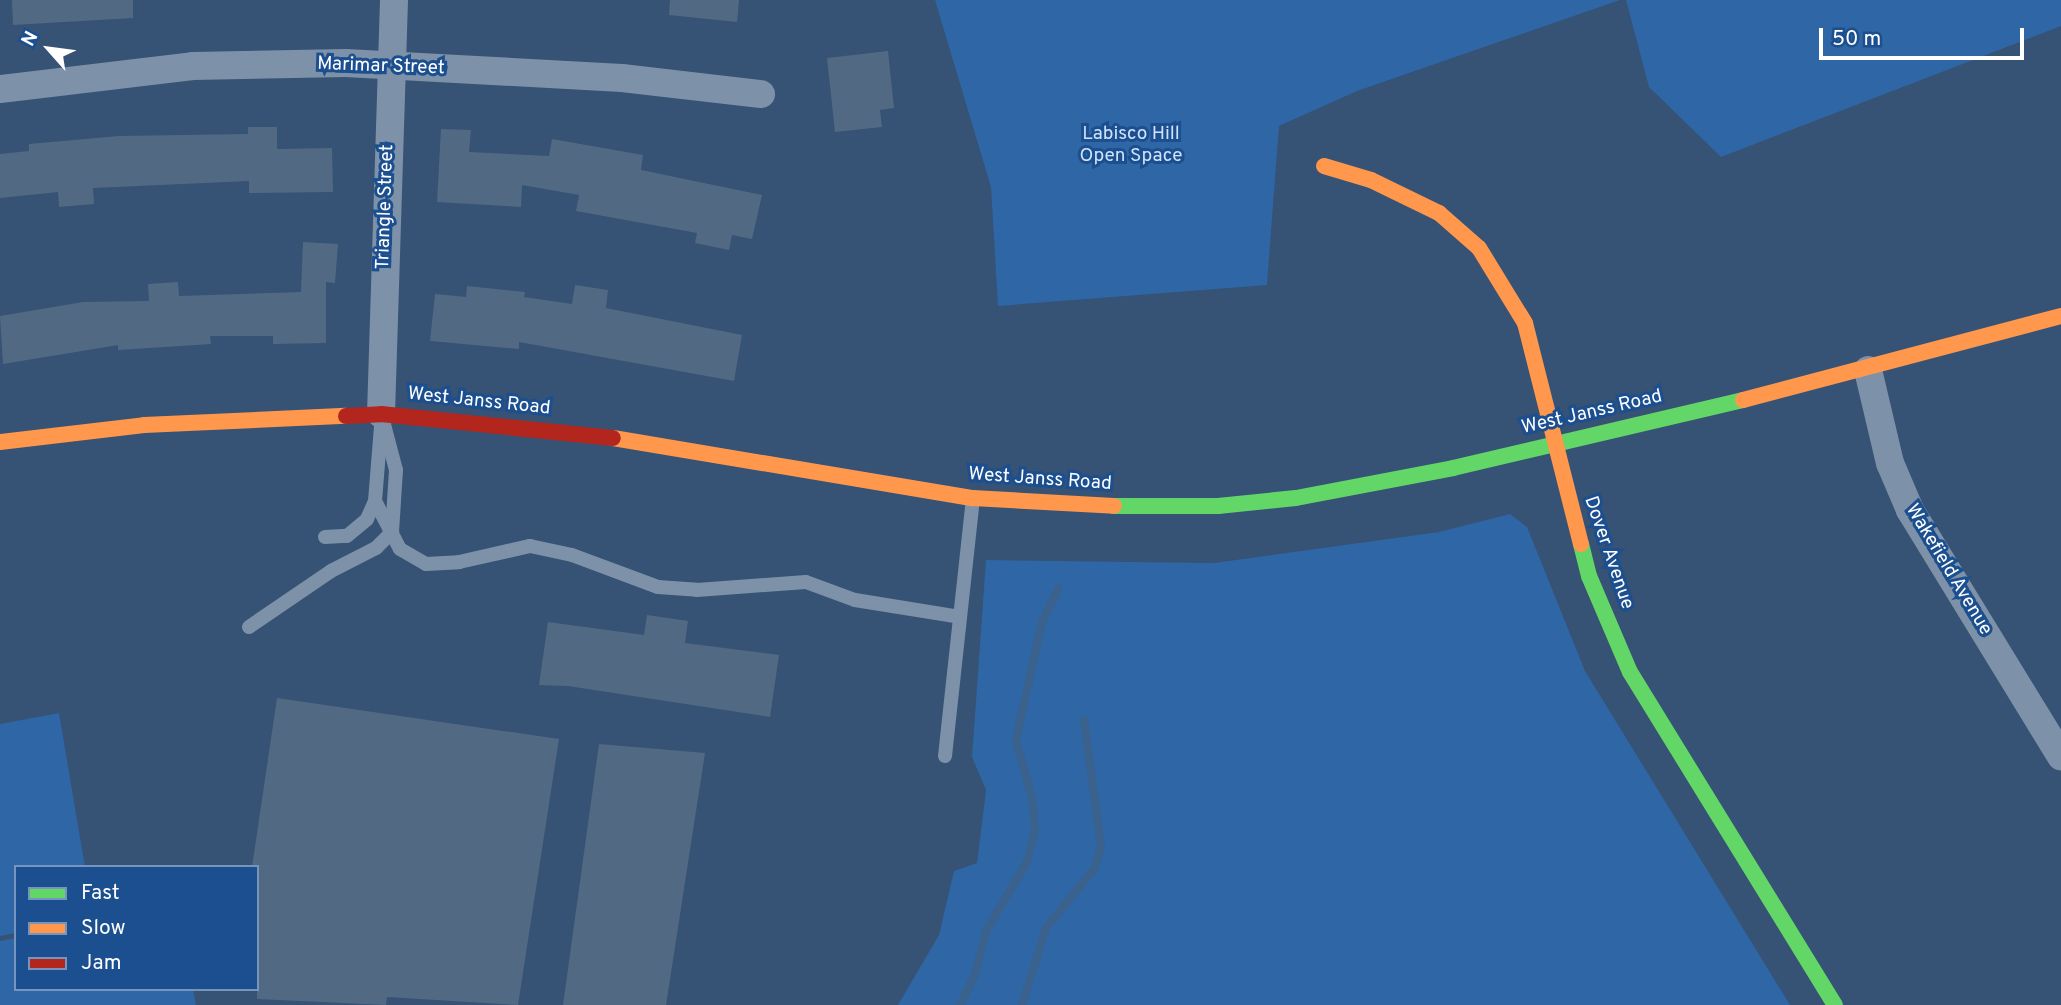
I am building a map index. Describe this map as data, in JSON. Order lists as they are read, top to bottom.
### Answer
{
  "streets": {
    "main road": ["West Janss Road", "Dover Avenue"],
    "street": ["Marimar Street", "Triangle Street", "Wakefield Avenue"]
  },
  "crossings": [
    ["Marimar Street", "Triangle Street"],
    ["Triangle Street", "West Janss Road"],
    ["West Janss Road", "Dover Avenue"],
    ["West Janss Road", "Wakefield Avenue"]
  ],
  "parks": ["Labisco Hill Open Space"],
  "legend": ["Fast", "Slow", "Jam"],
  "scale_bar": "50 m",
  "north": "top left"
}
